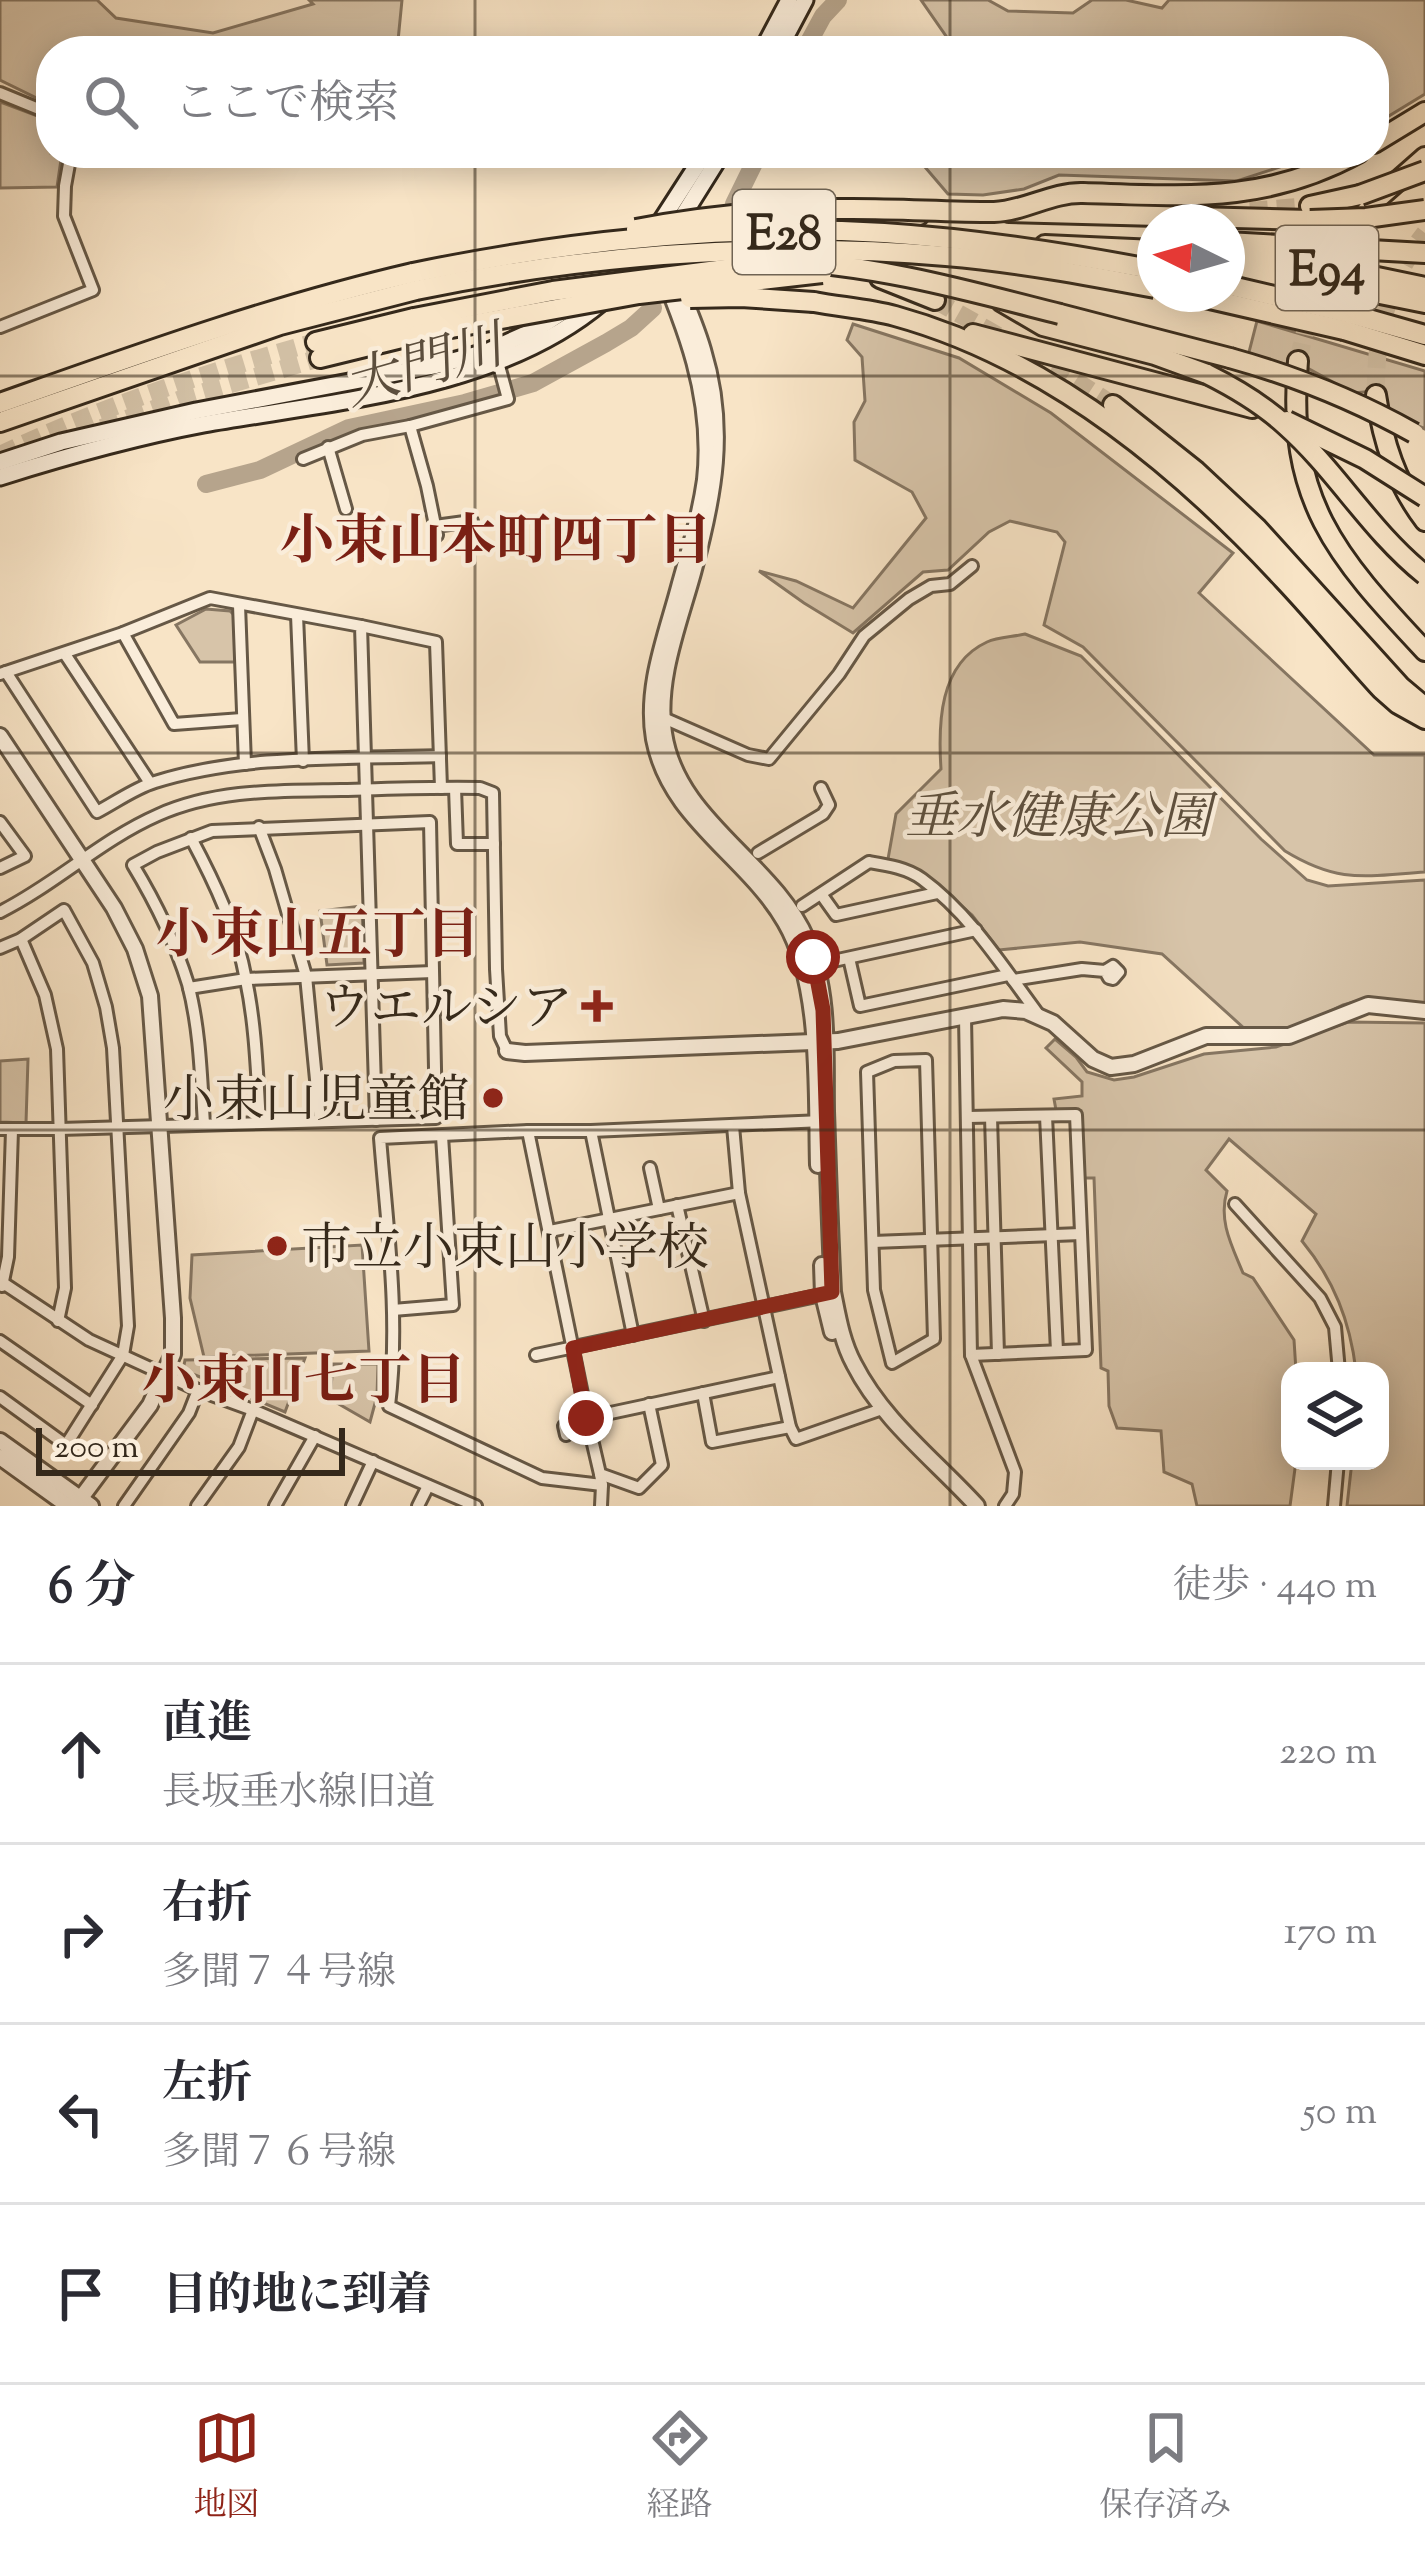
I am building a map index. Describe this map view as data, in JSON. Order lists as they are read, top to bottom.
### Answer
{
  "streets": {
    "highway": ["E28", "E94"]
  },
  "districts": ["小束山本町四丁目", "小束山五丁目", "小束山七丁目"],
  "water": ["大門川"],
  "parks": ["垂水健康公園"],
  "places": {
    "health": ["ウエルシア"],
    "other": ["小束山児童館", "市立小束山小学校"]
  },
  "scale_bar": "200 m",
  "north": "left",
  "page": {
    "search": "ここで検索",
    "scale": "200 m",
    "heading": ["6 分", "徒歩 · 440 m"],
    "list": [
      ["直進", "長坂垂水線旧道", "220 m"],
      ["右折", "多聞７４号線", "170 m"],
      ["左折", "多聞７６号線", "50 m"],
      "目的地に到着"
    ],
    "nav": ["地図", "経路", "保存済み"]
  }
}
